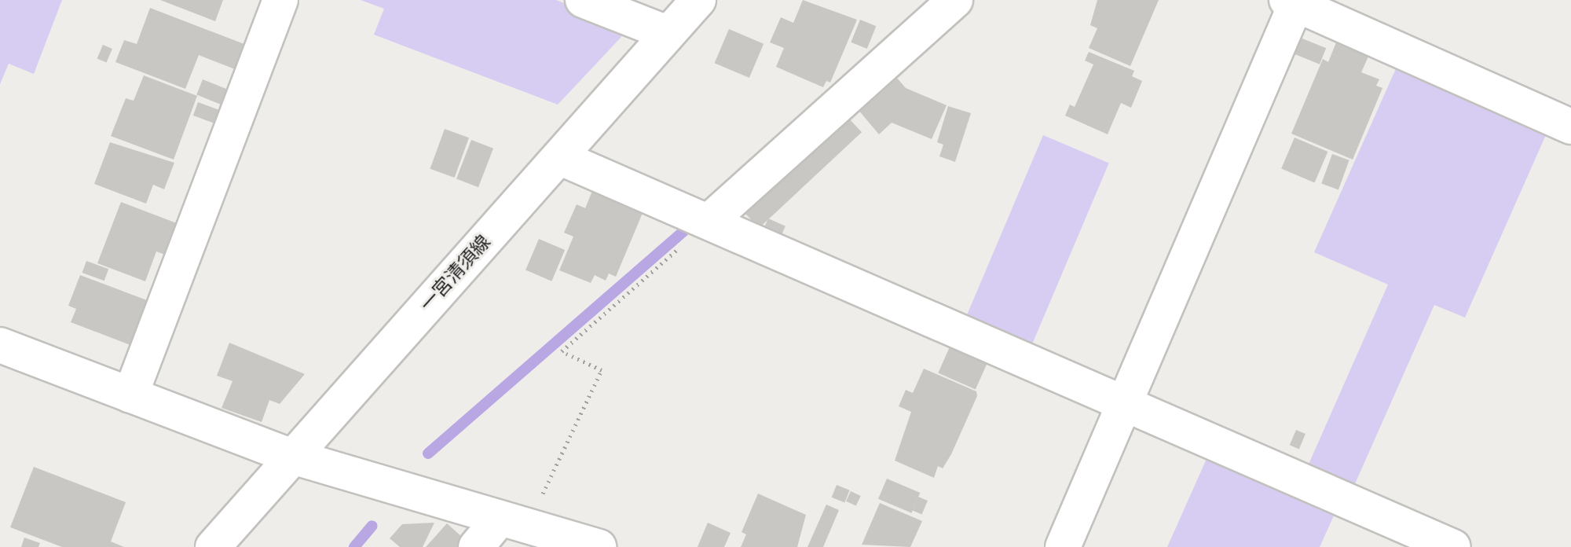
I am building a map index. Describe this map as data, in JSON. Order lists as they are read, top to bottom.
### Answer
{
  "streets": {
    "street": ["一宮清須線"]
  }
}
